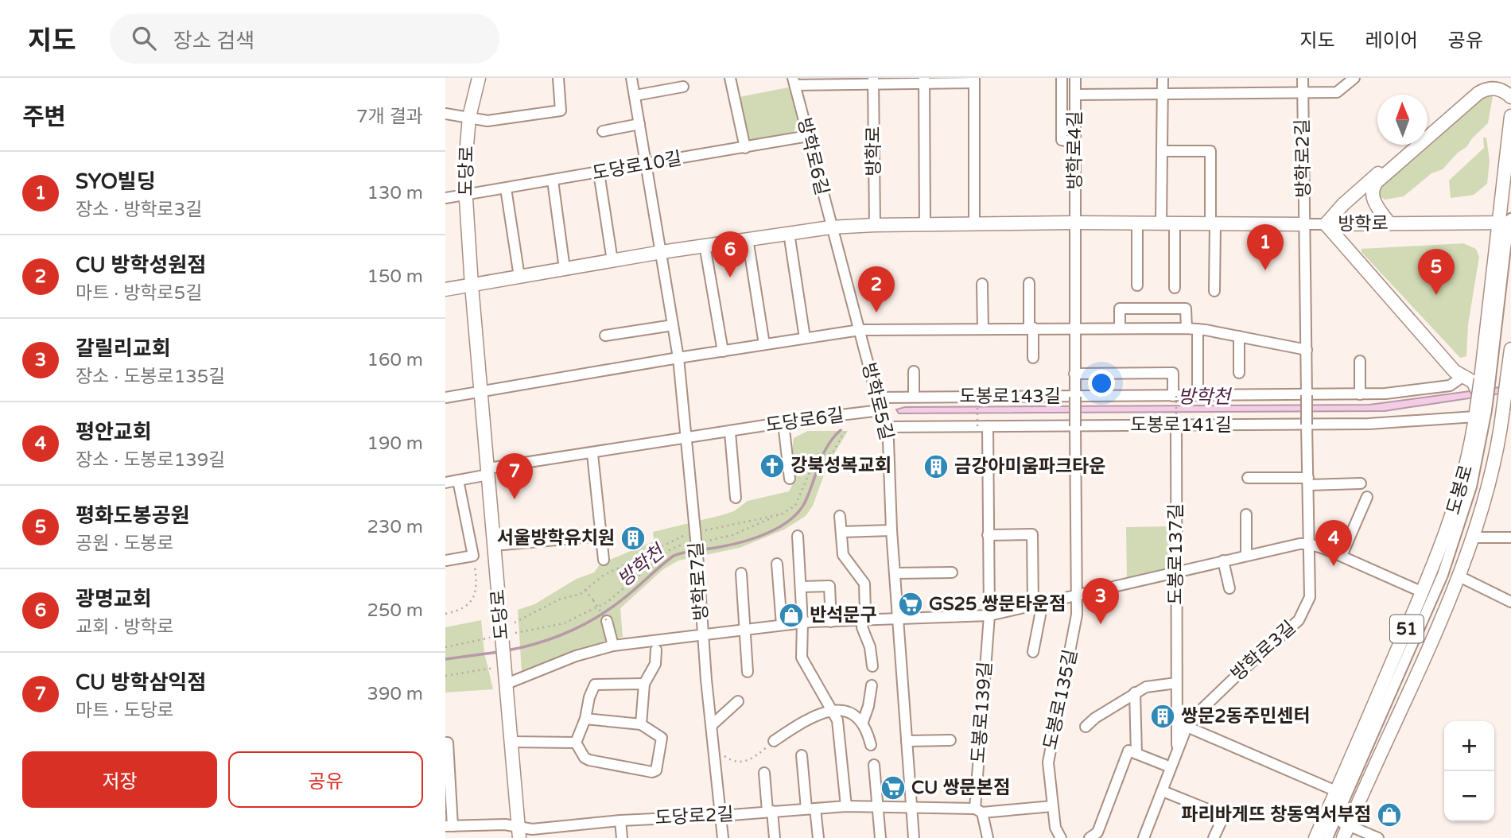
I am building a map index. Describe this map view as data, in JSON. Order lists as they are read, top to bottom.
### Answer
{
  "streets": {
    "main road": [
      "방학로",
      "도당로",
      "도봉로",
      "51"
    ],
    "street": [
      "방학로4길",
      "방학로6길",
      "방학로2길",
      "도당로10길",
      "도봉로143길",
      "방학로5길",
      "도당로6길",
      "도봉로141길",
      "도봉로137길",
      "방학로7길",
      "방학로3길",
      "도봉로135길",
      "도봉로139길",
      "도당로2길"
    ]
  },
  "crossings": [
    ["방학로4길", "방학로"],
    ["방학로4길", "방학로2길"],
    ["방학로", "방학로6길"],
    ["방학로", "방학로2길"],
    ["방학로", "도당로"],
    ["방학로", "방학로5길"],
    ["방학로", "도봉로"],
    ["방학로", "방학로7길"],
    ["방학로", "방학로3길"],
    ["방학로6길", "도당로10길"],
    ["방학로6길", "방학로5길"],
    ["방학로2길", "방학로3길"],
    ["도당로10길", "도당로"],
    ["도당로10길", "방학로7길"],
    ["도당로", "도당로6길"],
    ["도당로", "도당로2길"],
    ["도봉로143길", "방학로5길"],
    ["도봉로143길", "방학로3길"],
    ["도봉로143길", "도봉로135길"],
    ["방학로5길", "도당로6길"],
    ["방학로5길", "도봉로141길"],
    ["방학로5길", "도당로2길"],
    ["도당로6길", "방학로7길"],
    ["도봉로141길", "도봉로"],
    ["도봉로141길", "도봉로137길"],
    ["도봉로141길", "방학로3길"],
    ["도봉로141길", "도봉로135길"],
    ["도봉로141길", "도봉로139길"],
    ["도봉로137길", "방학로3길"],
    ["방학로7길", "도당로2길"],
    ["도봉로135길", "도당로2길"],
    ["도봉로139길", "도당로2길"]
  ],
  "water": ["방학천"],
  "places": {
    "church": ["강북성복교회"],
    "building": ["금강아미움파크타운", "서울방학유치원", "쌍문2동주민센터"],
    "supermarket": ["GS25 쌍문타운점", "CU 쌍문본점"],
    "shop": ["반석문구", "파리바게뜨 창동역서부점"]
  },
  "north": "top",
  "page": {
    "header": "지도",
    "search": "장소 검색",
    "nav": ["지도", "레이어", "공유"],
    "heading": ["주변", "7개 결과"],
    "list": [
      {
        "mark": "1",
        "name": "SYO빌딩",
        "note": "장소 · 방학로3길",
        "value": "130 m"
      },
      {
        "mark": "2",
        "name": "CU 방학성원점",
        "note": "마트 · 방학로5길",
        "value": "150 m"
      },
      {
        "mark": "3",
        "name": "갈릴리교회",
        "note": "장소 · 도봉로135길",
        "value": "160 m"
      },
      {
        "mark": "4",
        "name": "평안교회",
        "note": "장소 · 도봉로139길",
        "value": "190 m"
      },
      {
        "mark": "5",
        "name": "평화도봉공원",
        "note": "공원 · 도봉로",
        "value": "230 m"
      },
      {
        "mark": "6",
        "name": "광명교회",
        "note": "교회 · 방학로",
        "value": "250 m"
      },
      {
        "mark": "7",
        "name": "CU 방학삼익점",
        "note": "마트 · 도당로",
        "value": "390 m"
      }
    ],
    "pins": [
      "1",
      "6",
      "5",
      "2",
      "7",
      "4",
      "3"
    ],
    "map_buttons": ["+", "−"],
    "buttons": ["저장", "공유"]
  }
}
